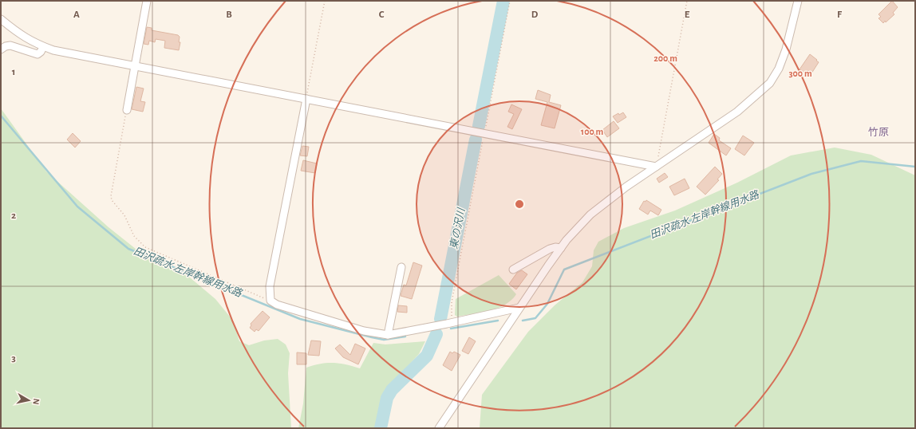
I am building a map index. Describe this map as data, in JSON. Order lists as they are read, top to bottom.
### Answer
{
  "districts": ["竹原"],
  "water": ["田沢疏水 左岸幹線用水路", "東の沢川"],
  "north": "right",
  "grid": {
    "columns": [
      "A",
      "B",
      "C",
      "D",
      "E",
      "F"
    ],
    "rows": ["1", "2", "3"]
  },
  "rings": ["200 m", "300 m", "100 m"]
}
